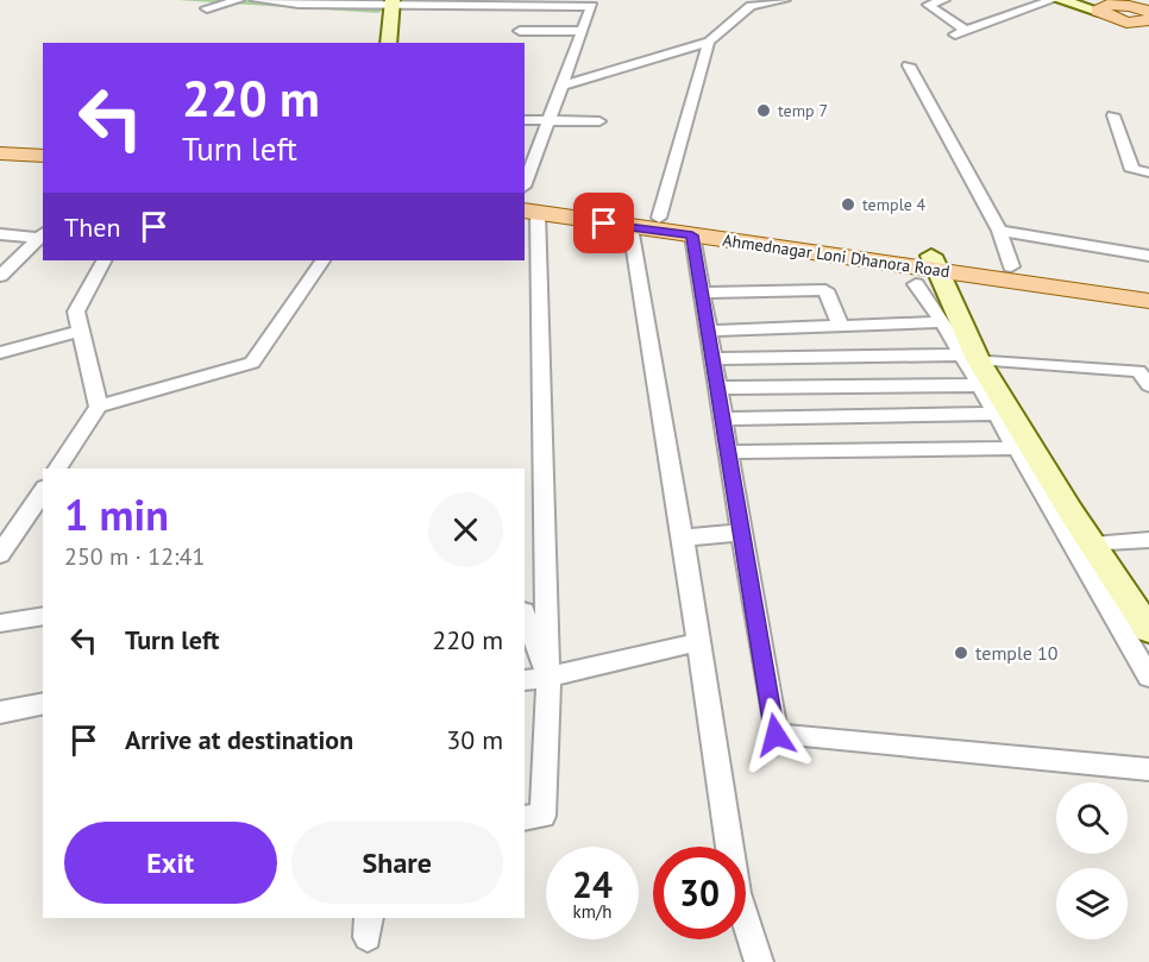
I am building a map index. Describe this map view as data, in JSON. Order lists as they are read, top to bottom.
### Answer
{
  "streets": {
    "main road": ["Ahmednagar Loni Dhanora Road"]
  },
  "places": ["temp 7", "temple 4", "temple 10"],
  "page": {
    "turn": ["220 m", "Turn left"],
    "then": "Then",
    "heading": ["1 min", "250 m · 12:41"],
    "list": [
      {
        "name": "Turn left",
        "value": "220 m"
      },
      {
        "name": "Arrive at destination",
        "value": "30 m"
      }
    ],
    "buttons": ["Exit", "Share"],
    "speed": "24 km/h",
    "limit": "30"
  }
}
